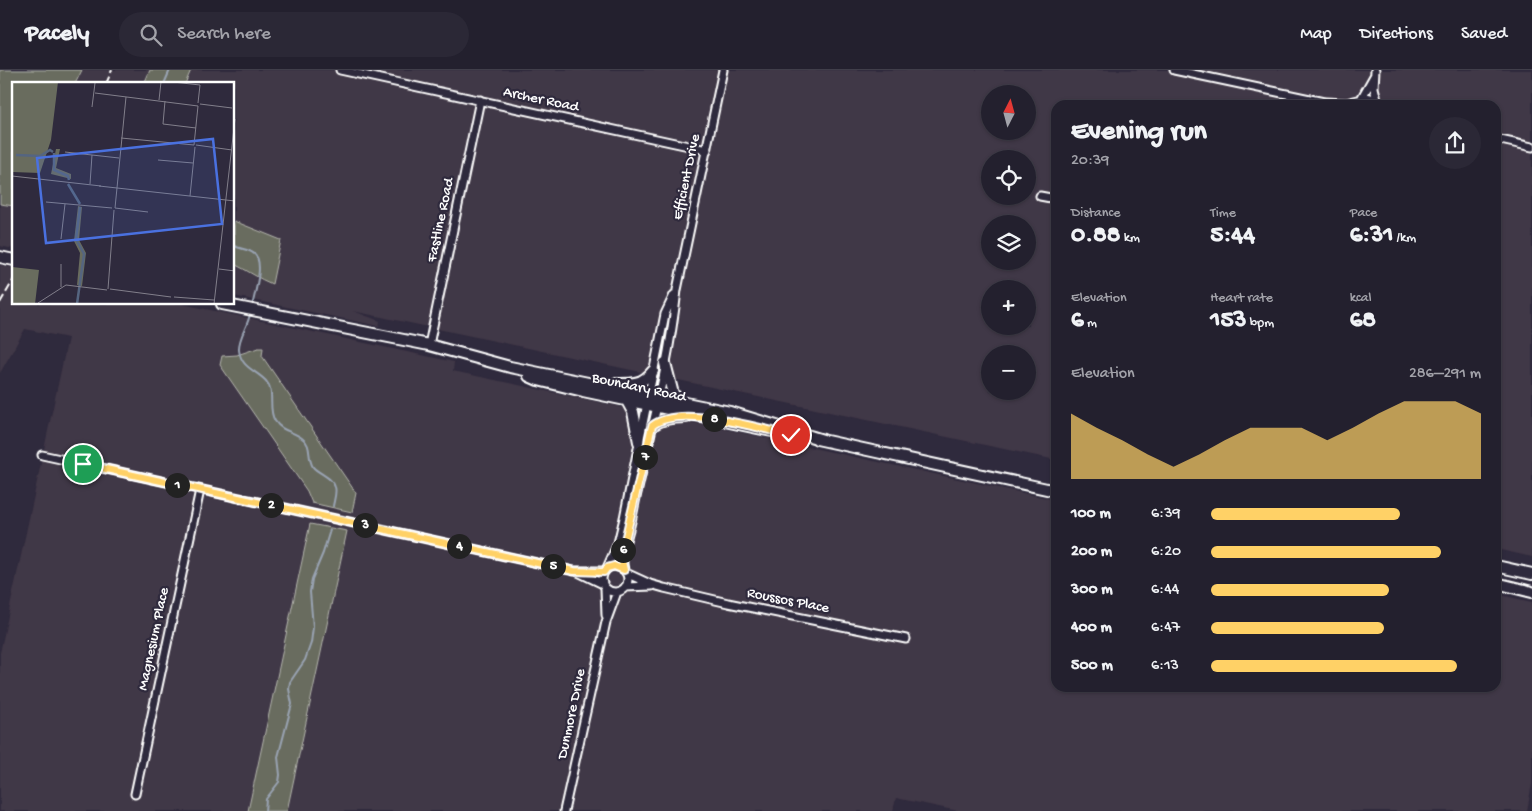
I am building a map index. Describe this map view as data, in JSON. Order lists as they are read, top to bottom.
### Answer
{
  "streets": {
    "main road": ["Boundary Road"],
    "street": [
      "Archer Road",
      "Efficient Drive",
      "Fastline Road",
      "Roussos Place",
      "Magnesium Place",
      "Dunmore Drive"
    ]
  },
  "crossings": [
    ["Archer Road", "Efficient Drive"],
    ["Archer Road", "Fastline Road"],
    ["Efficient Drive", "Boundary Road"],
    ["Fastline Road", "Boundary Road"],
    ["Roussos Place", "Dunmore Drive"]
  ],
  "north": "top",
  "page": {
    "header": "Pacely",
    "search": "Search here",
    "nav": ["Map", "Directions", "Saved"],
    "map_buttons": ["+", "−"],
    "heading": ["Evening run", "20:39"],
    "stats": [
      ["Distance", "0.88 km"],
      ["Time", "5:44"],
      ["Pace", "6:31 /km"],
      ["Elevation", "6 m"],
      ["Heart rate", "153 bpm"],
      ["kcal", "68"]
    ],
    "chart": ["Elevation", "286–291 m"],
    "pins": [
      "8",
      "7",
      "1",
      "2",
      "3",
      "4",
      "6",
      "5"
    ],
    "list": [
      {
        "name": "100 m",
        "note": "6:39"
      },
      {
        "name": "200 m",
        "note": "6:20"
      },
      {
        "name": "300 m",
        "note": "6:44"
      },
      {
        "name": "400 m",
        "note": "6:47"
      },
      {
        "name": "500 m",
        "note": "6:13"
      }
    ]
  }
}
